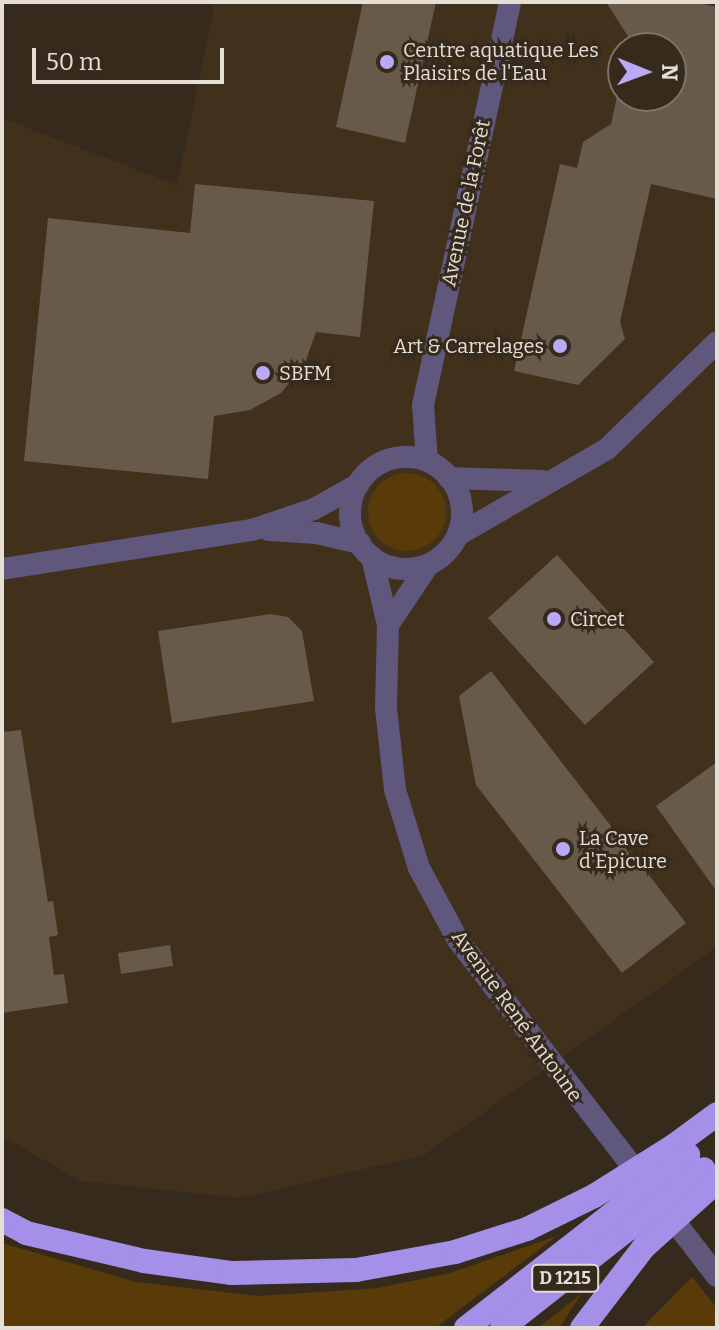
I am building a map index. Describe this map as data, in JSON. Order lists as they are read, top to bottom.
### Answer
{
  "streets": {
    "highway": ["D 1215"],
    "street": ["Avenue de la Forêt", "Avenue René Antoune"]
  },
  "crossings": [
    ["Avenue de la Forêt", "Avenue René Antoune"]
  ],
  "places": [
    "Centre aquatique Les Plaisirs de l'Eau",
    "Art & Carrelages",
    "SBFM",
    "Circet",
    "La Cave d'Epicure"
  ],
  "scale_bar": "50 m",
  "north": "right"
}
